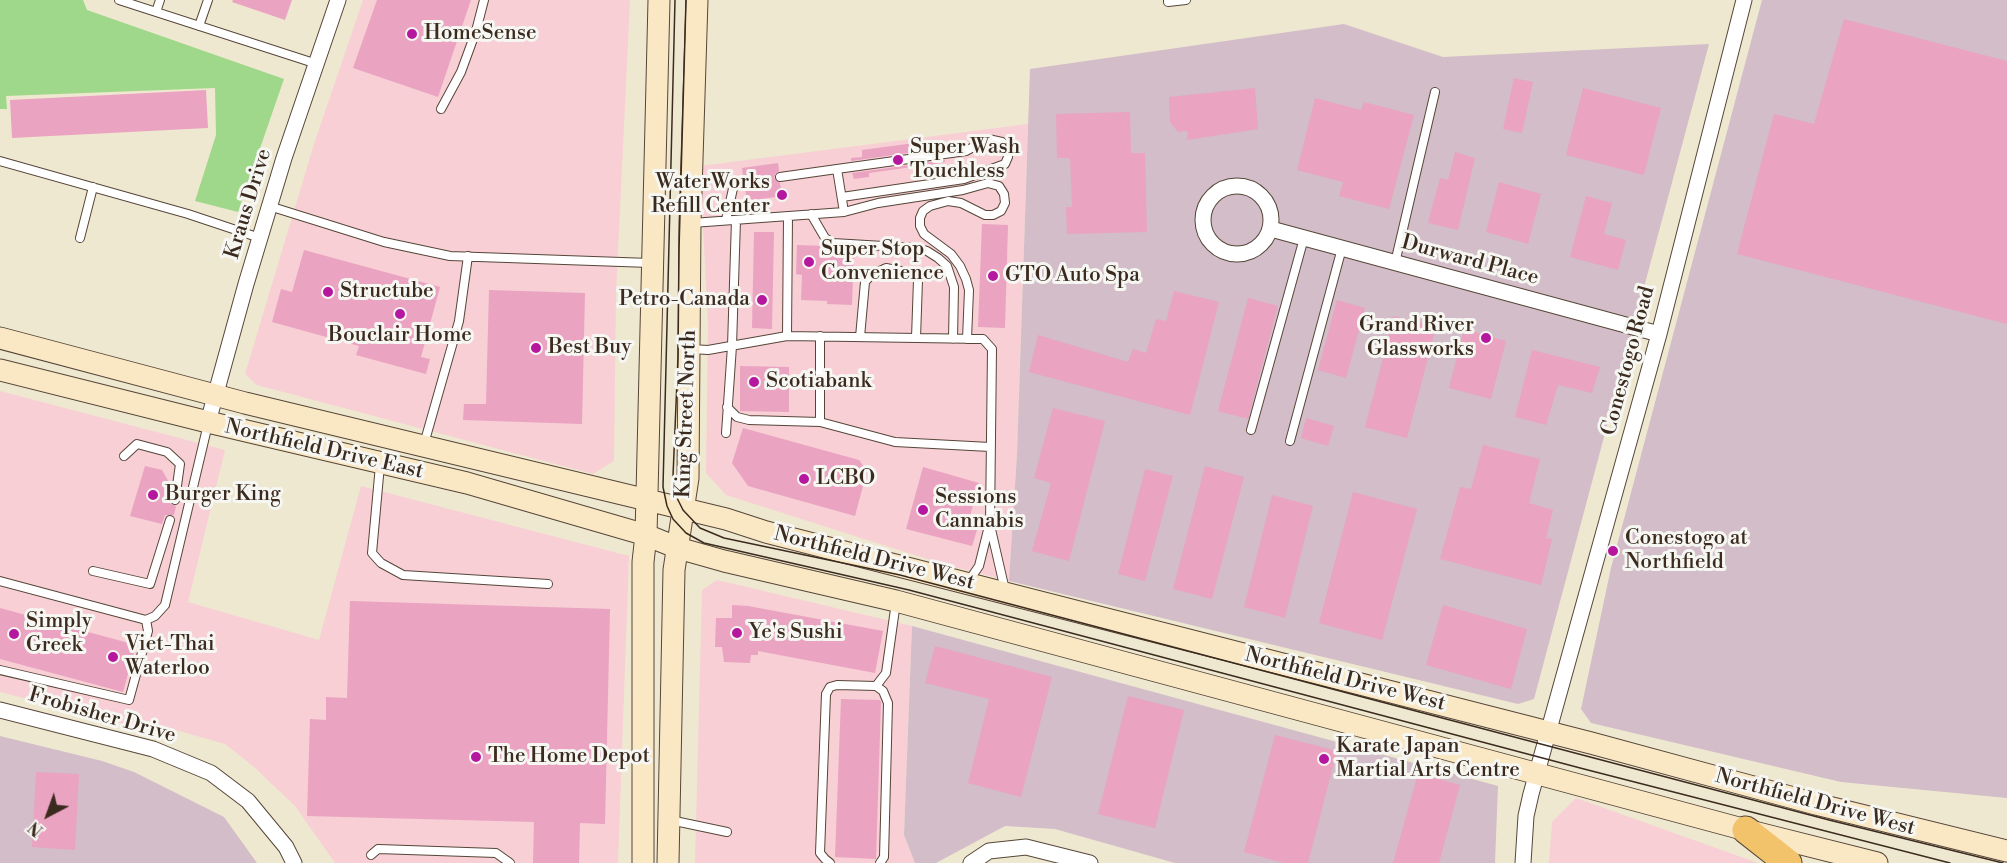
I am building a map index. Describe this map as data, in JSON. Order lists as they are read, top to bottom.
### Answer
{
  "streets": {
    "main road": ["King Street North", "Northfield Drive East", "Northfield Drive West"],
    "street": [
      "Kraus Drive",
      "Durward Place",
      "Conestogo Road",
      "Frobisher Drive"
    ]
  },
  "crossings": [
    ["Kraus Drive", "Northfield Drive East"],
    ["Durward Place", "Conestogo Road"],
    ["Conestogo Road", "Northfield Drive West"],
    ["King Street North", "Northfield Drive East"],
    ["King Street North", "Northfield Drive West"],
    ["Northfield Drive East", "Northfield Drive West"]
  ],
  "places": [
    "HomeSense",
    "Super Wash Touchless",
    "WaterWorks Refill Center",
    "Super Stop Convenience",
    "GTO Auto Spa",
    "Structube",
    "Petro-Canada",
    "Bouclair Home",
    "Grand River Glassworks",
    "Best Buy",
    "Scotiabank",
    "LCBO",
    "Burger King",
    "Sessions Cannabis",
    "Conestogo at Northfield",
    "Ye's Sushi",
    "Simply Greek",
    "Viet-Thai Waterloo",
    "The Home Depot",
    "Karate Japan Martial Arts Centre"
  ],
  "north": "bottom left"
}
